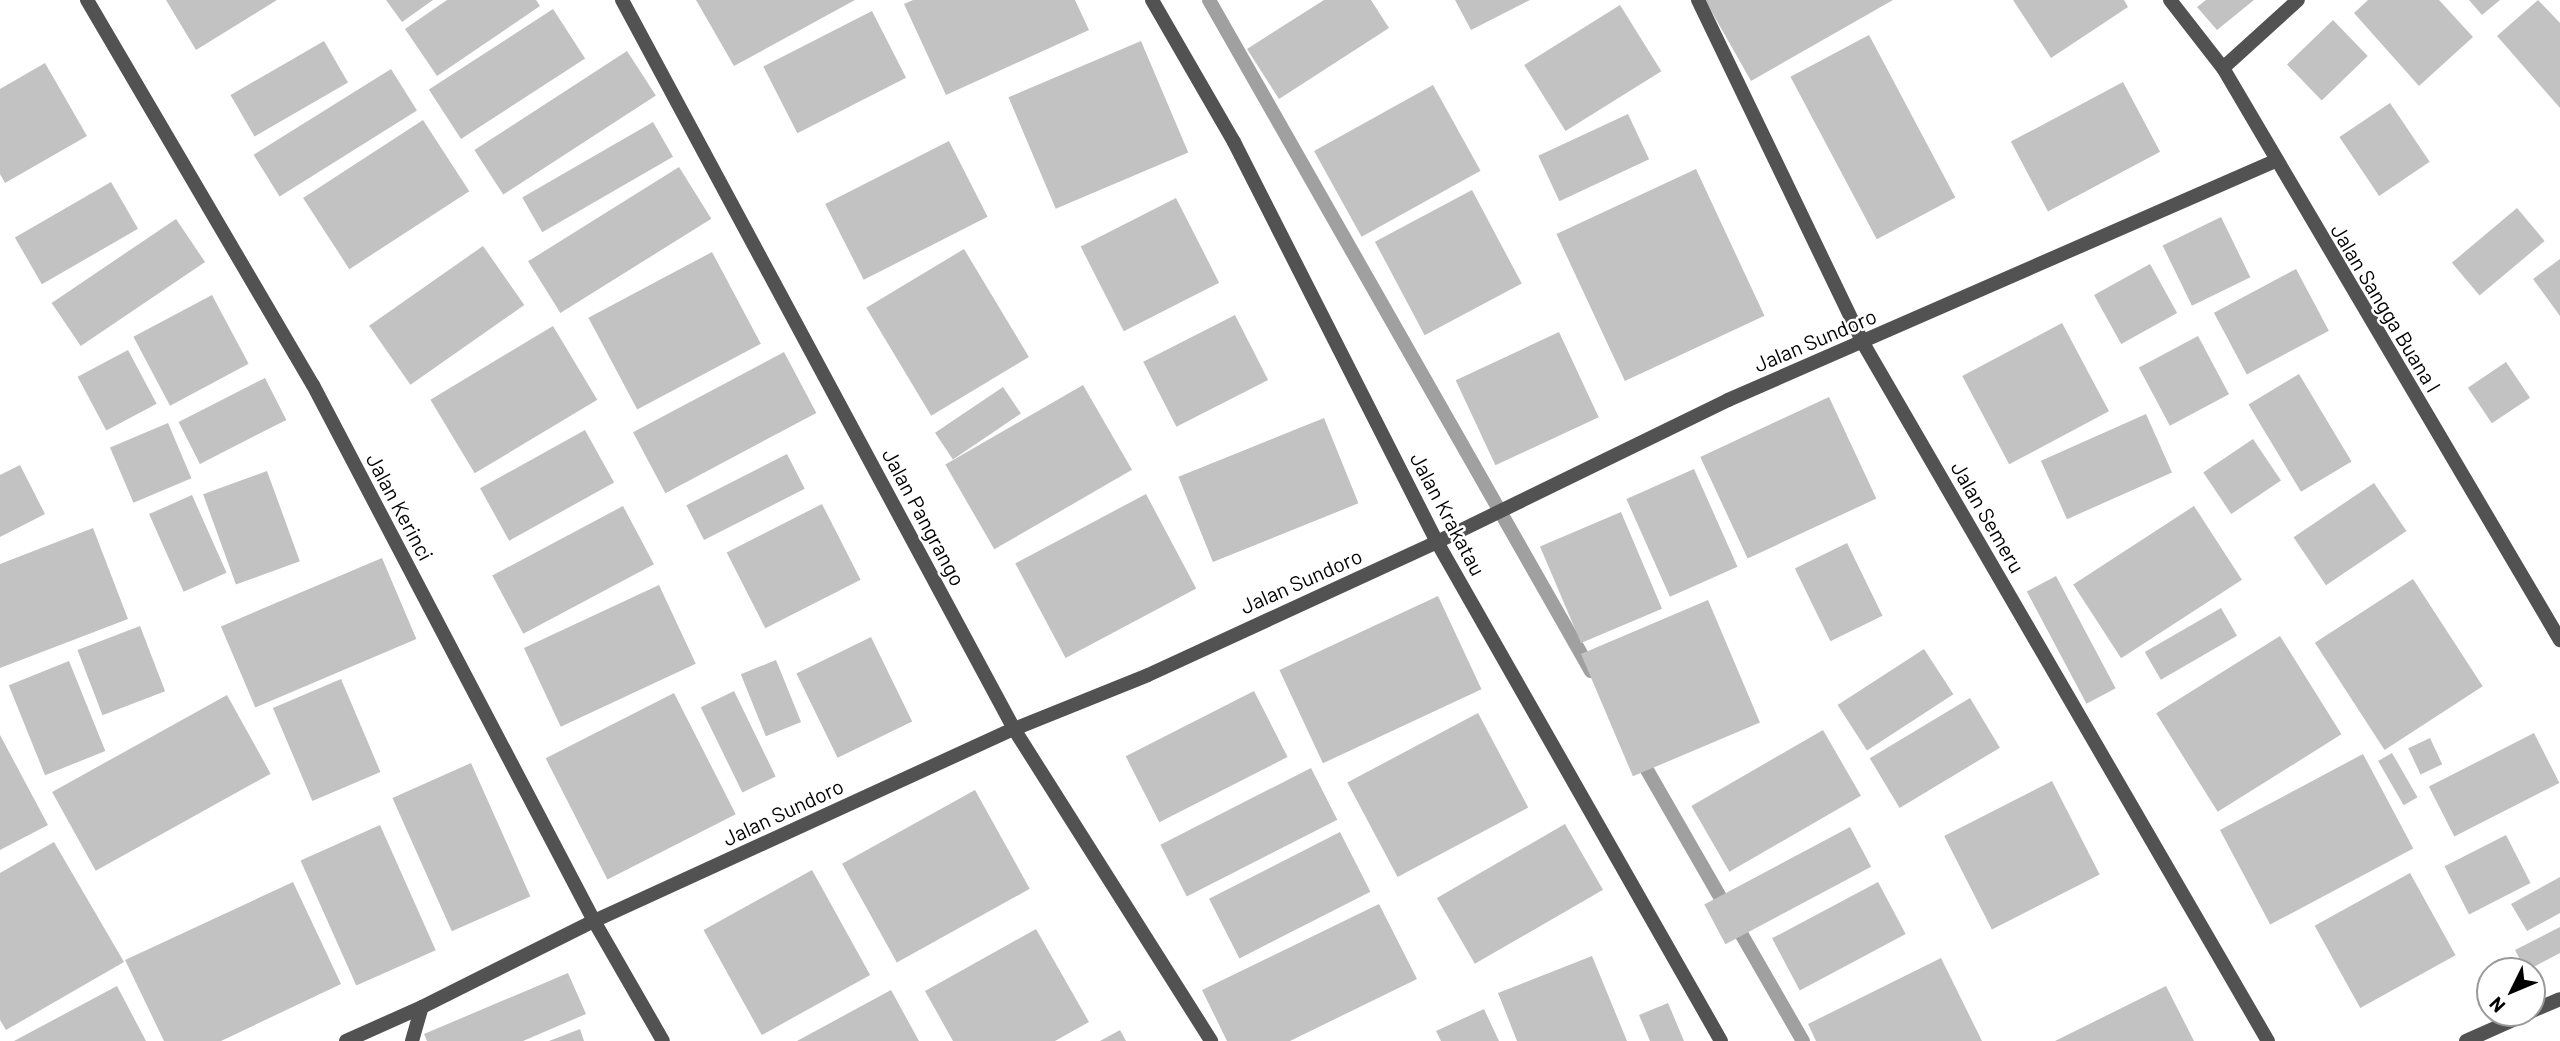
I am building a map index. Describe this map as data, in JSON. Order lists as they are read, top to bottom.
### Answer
{
  "streets": {
    "street": [
      "Jalan Sangga Buana I",
      "Jalan Sundoro",
      "Jalan Kerinci",
      "Jalan Krakatau",
      "Jalan Pangrango",
      "Jalan Semeru"
    ]
  },
  "crossings": [
    ["Jalan Sangga Buana I", "Jalan Sundoro"],
    ["Jalan Sundoro", "Jalan Kerinci"],
    ["Jalan Sundoro", "Jalan Krakatau"],
    ["Jalan Sundoro", "Jalan Pangrango"],
    ["Jalan Sundoro", "Jalan Semeru"]
  ],
  "north": "bottom left"
}
